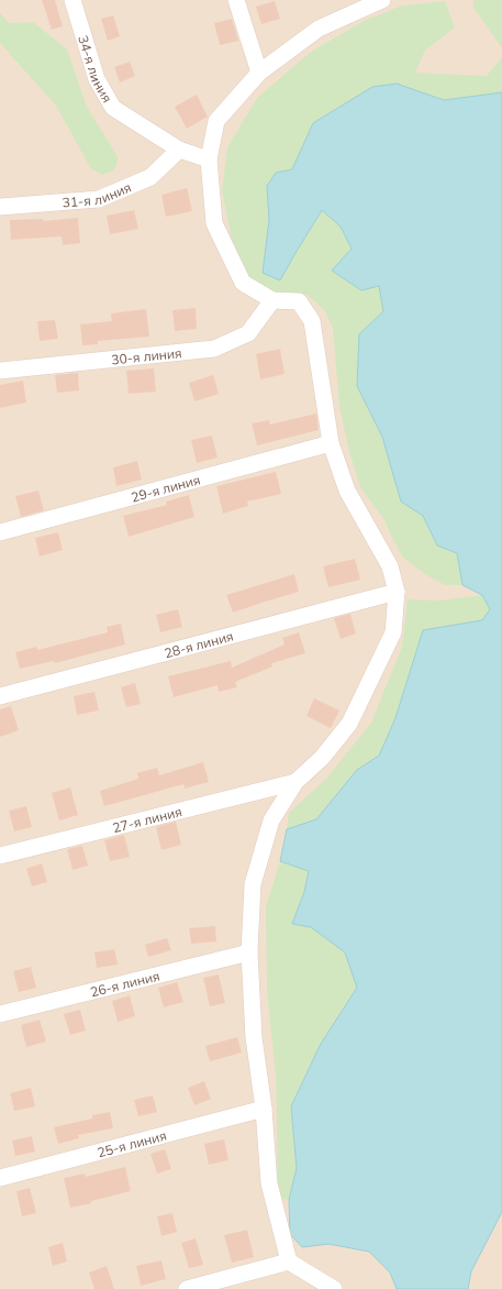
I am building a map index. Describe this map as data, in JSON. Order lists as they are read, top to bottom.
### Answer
{
  "streets": {
    "street": [
      "34-я линия",
      "31-я линия",
      "30-я линия",
      "29-я линия",
      "28-я линия",
      "27-я линия",
      "26-я линия",
      "25-я линия"
    ]
  },
  "crossings": [
    ["34-я линия", "31-я линия"]
  ]
}
